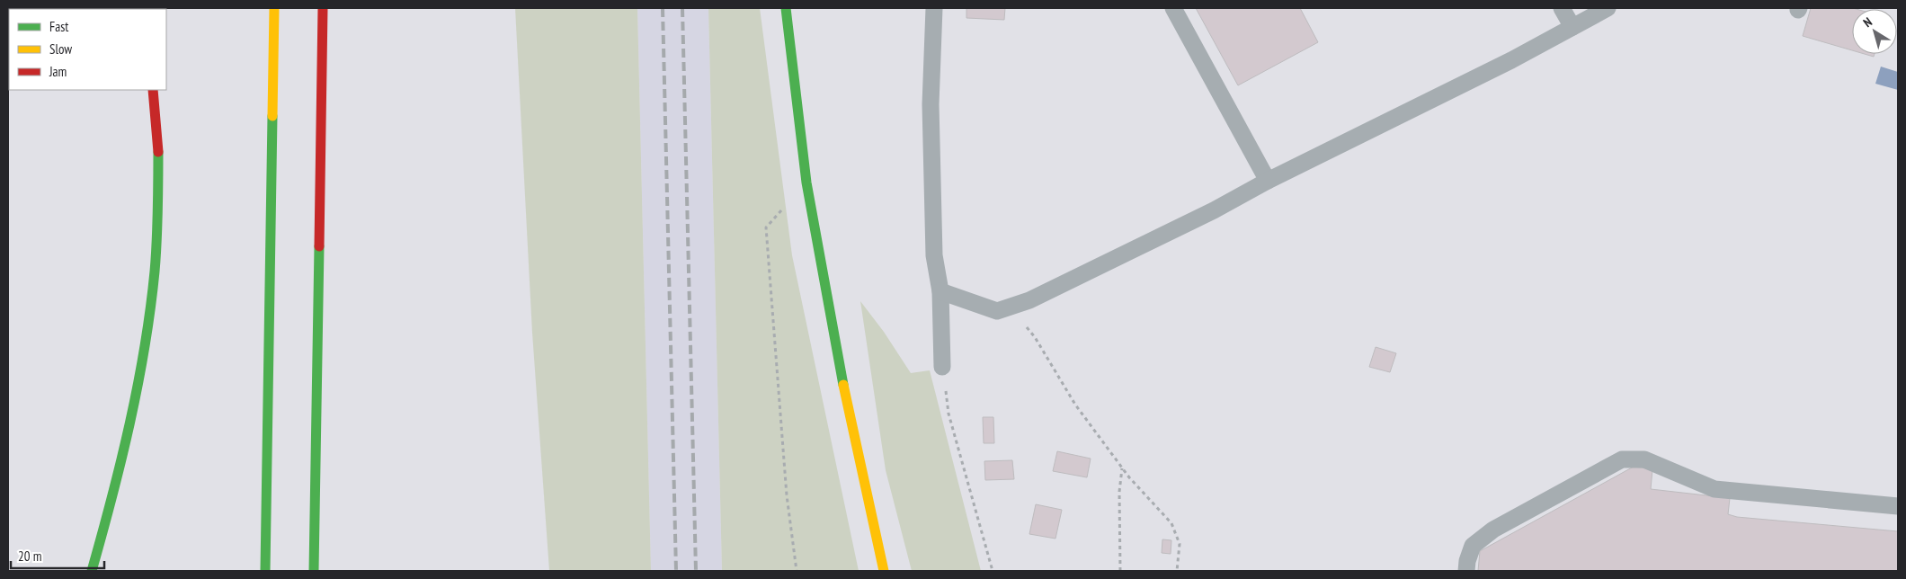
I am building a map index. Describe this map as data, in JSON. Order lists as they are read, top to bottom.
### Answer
{
  "legend": ["Fast", "Slow", "Jam"],
  "scale_bar": "20 m",
  "north": "top left"
}
